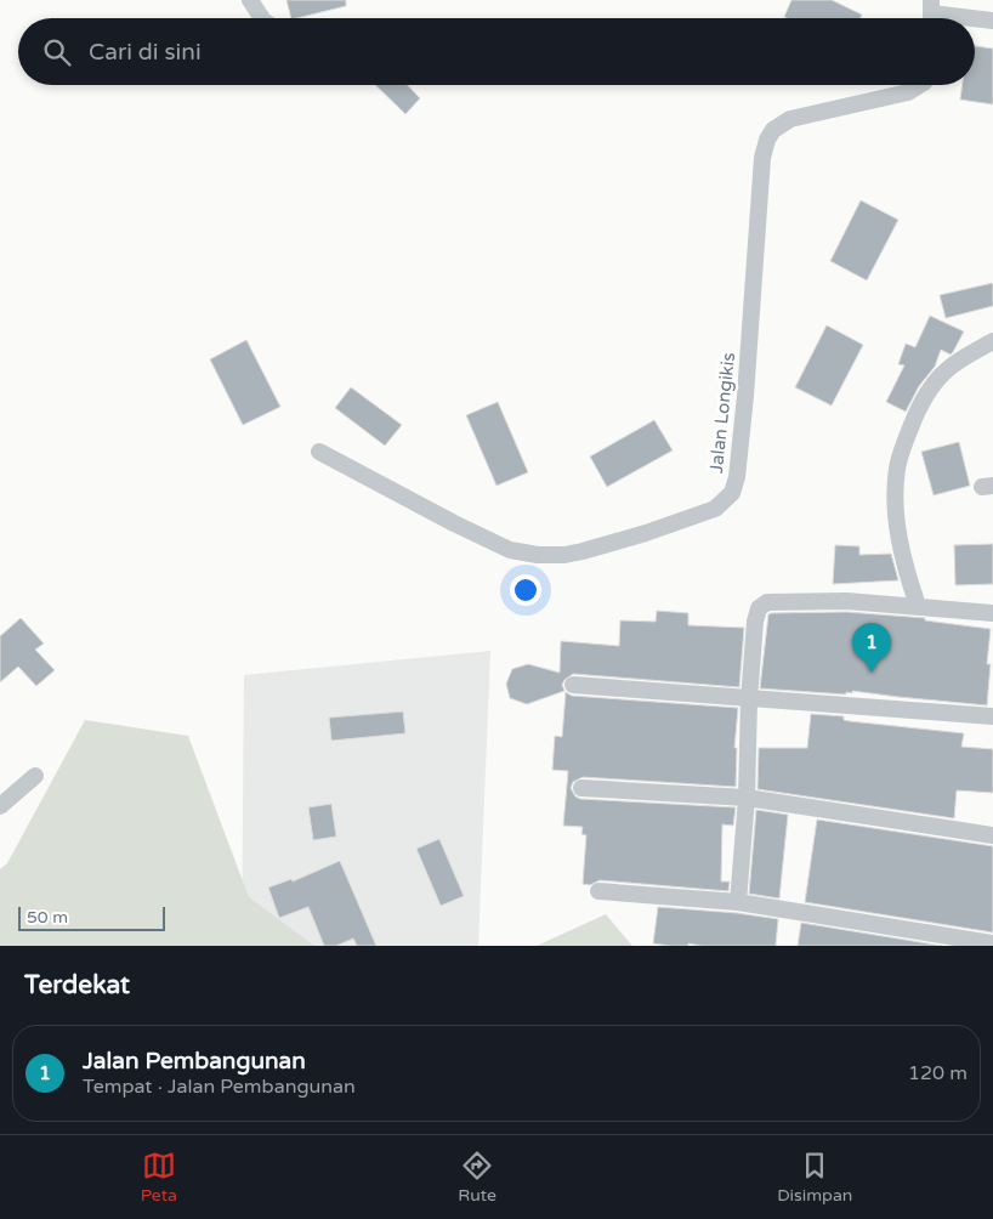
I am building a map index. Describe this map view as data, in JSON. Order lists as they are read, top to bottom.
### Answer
{
  "streets": {
    "street": ["Jalan Longikis"]
  },
  "scale_bar": "50 m",
  "page": {
    "search": "Cari di sini",
    "pins": "1",
    "scale": "50 m",
    "heading": "Terdekat",
    "list": [
      {
        "mark": "1",
        "name": "Jalan Pembangunan",
        "note": "Tempat · Jalan Pembangunan",
        "value": "120 m"
      }
    ],
    "nav": ["Peta", "Rute", "Disimpan"]
  }
}
